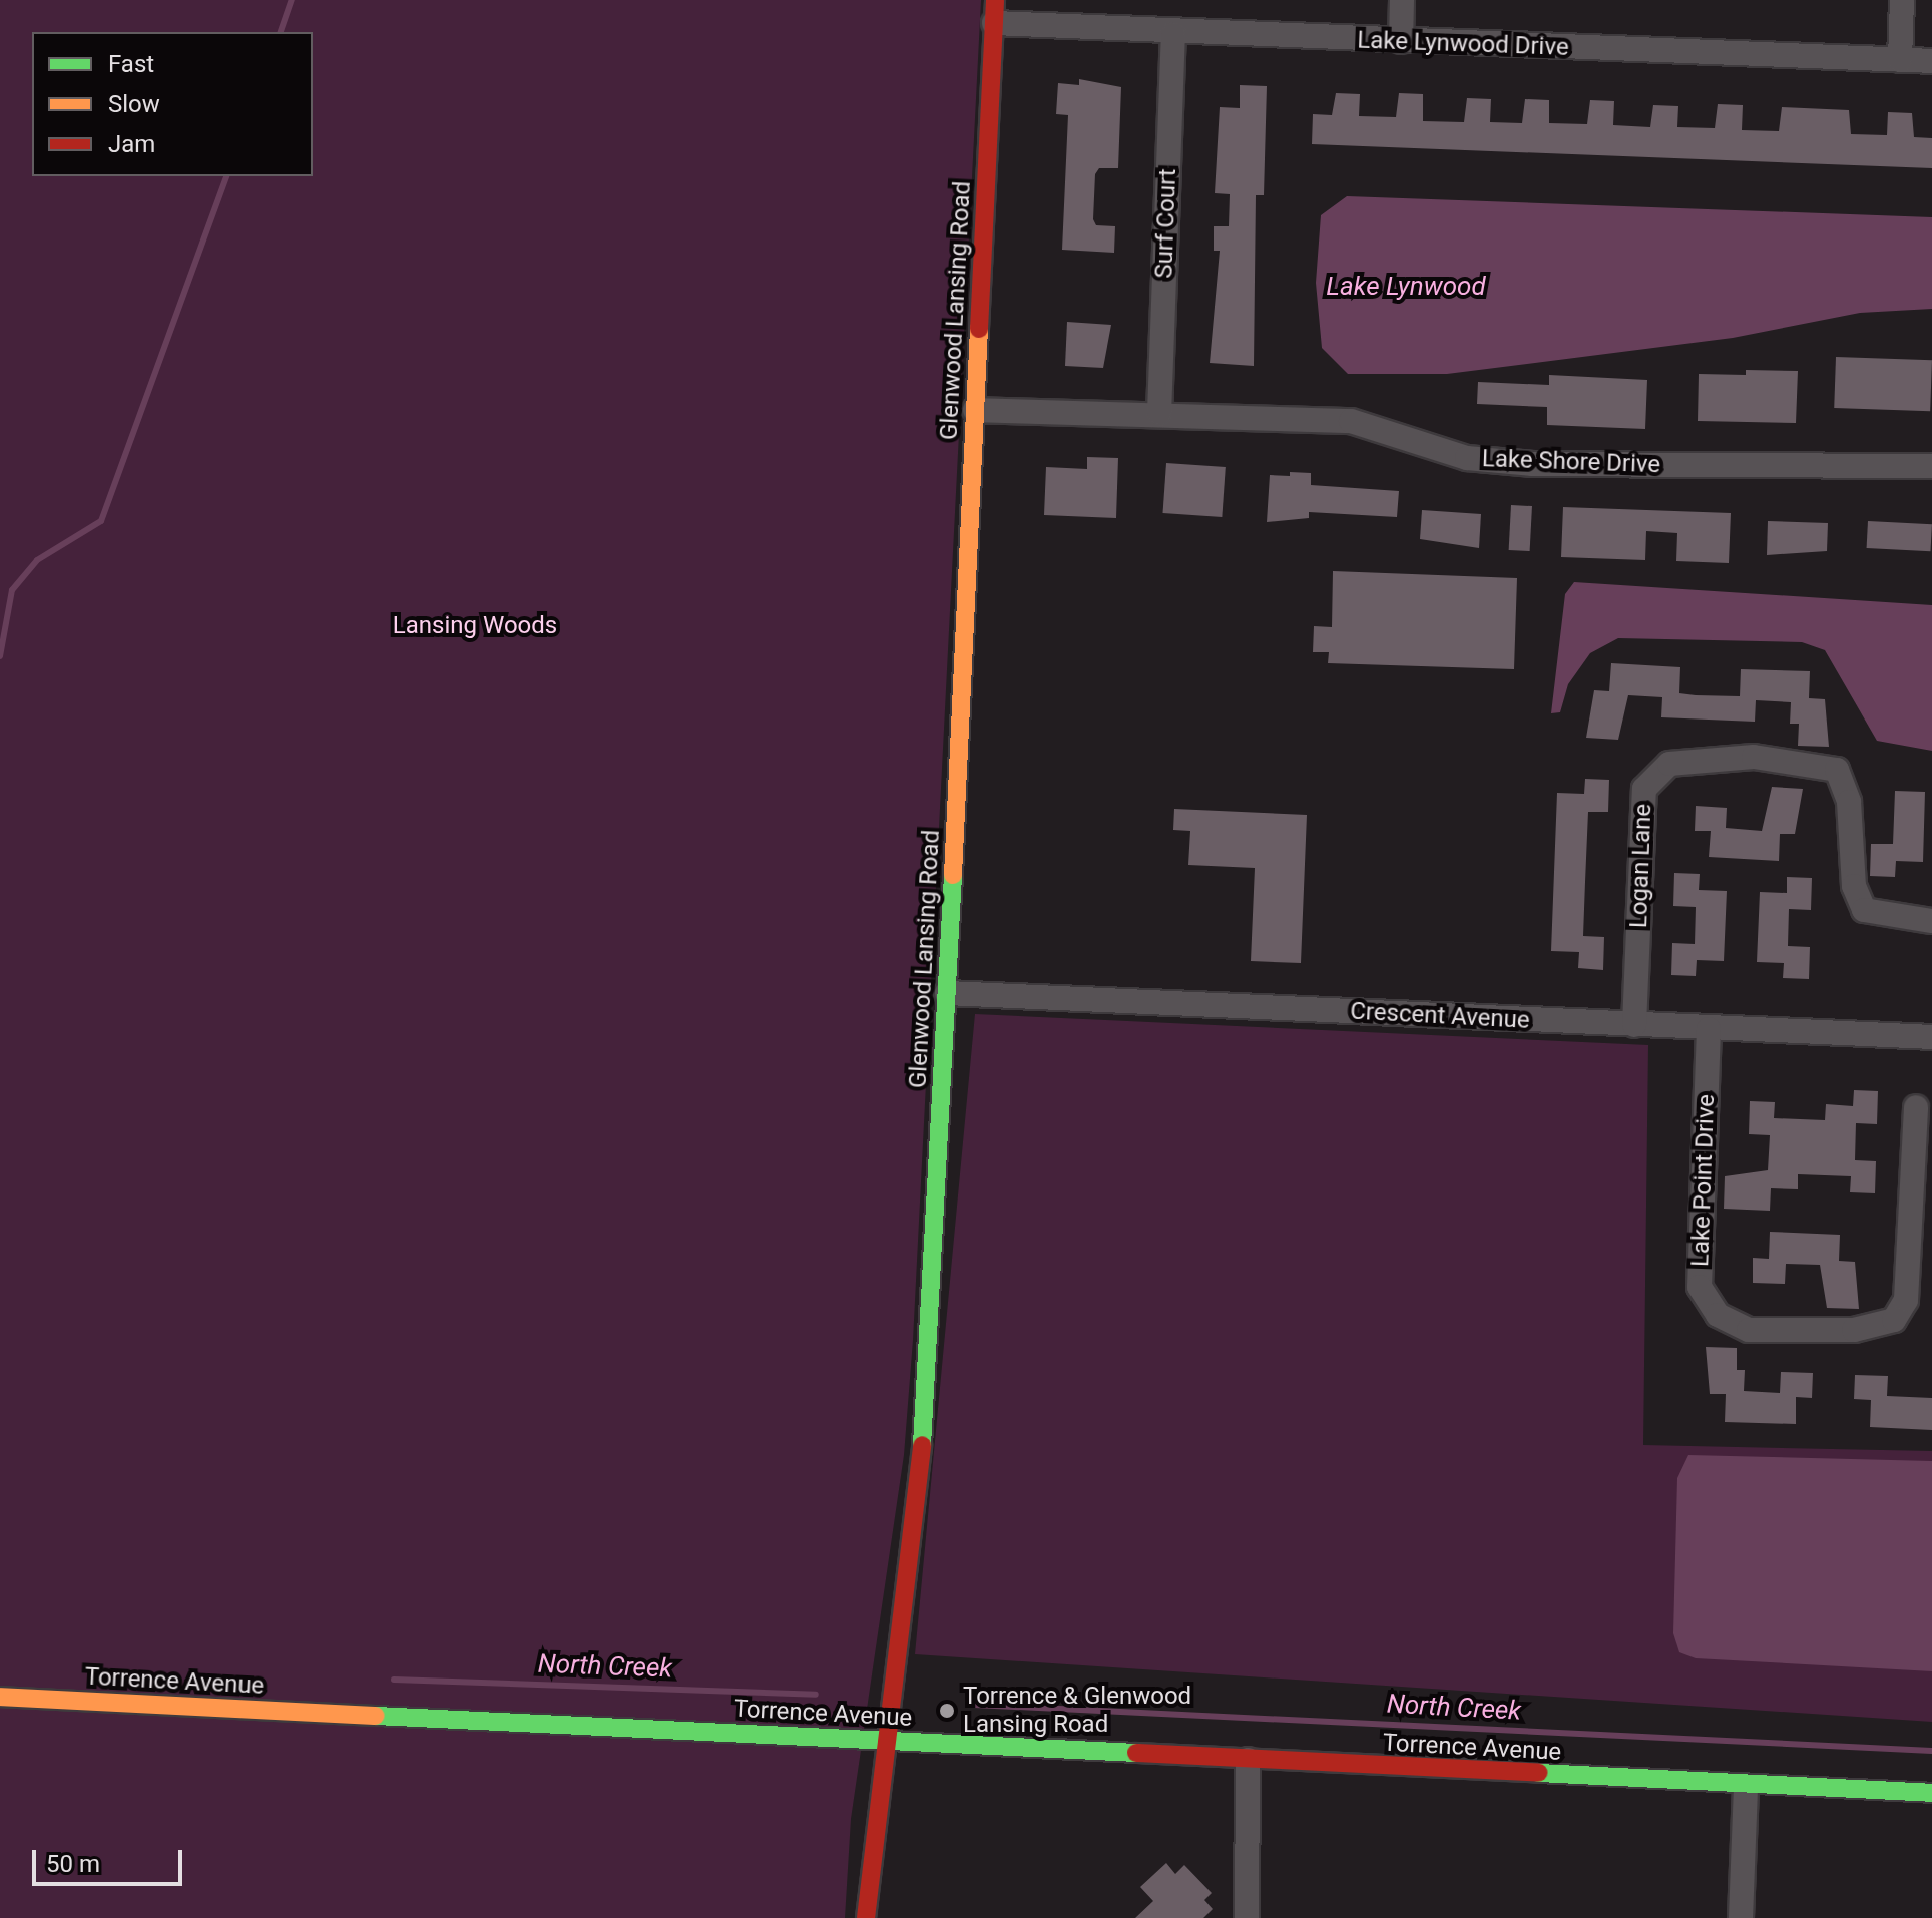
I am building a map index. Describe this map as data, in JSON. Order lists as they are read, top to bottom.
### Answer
{
  "streets": {
    "main road": ["Glenwood Lansing Road", "Torrence Avenue"],
    "street": [
      "Lake Lynwood Drive",
      "Surf Court",
      "Lake Shore Drive",
      "Logan Lane",
      "Crescent Avenue",
      "Lake Point Drive"
    ]
  },
  "crossings": [
    ["Lake Lynwood Drive", "Surf Court"],
    ["Lake Lynwood Drive", "Glenwood Lansing Road"],
    ["Surf Court", "Lake Shore Drive"],
    ["Glenwood Lansing Road", "Lake Shore Drive"],
    ["Glenwood Lansing Road", "Crescent Avenue"],
    ["Glenwood Lansing Road", "Torrence Avenue"],
    ["Logan Lane", "Crescent Avenue"],
    ["Crescent Avenue", "Lake Point Drive"]
  ],
  "water": ["Lake Lynwood", "North Creek"],
  "parks": ["Lansing Woods"],
  "places": ["Torrence & Glenwood Lansing Road"],
  "legend": ["Fast", "Slow", "Jam"],
  "scale_bar": "50 m"
}
